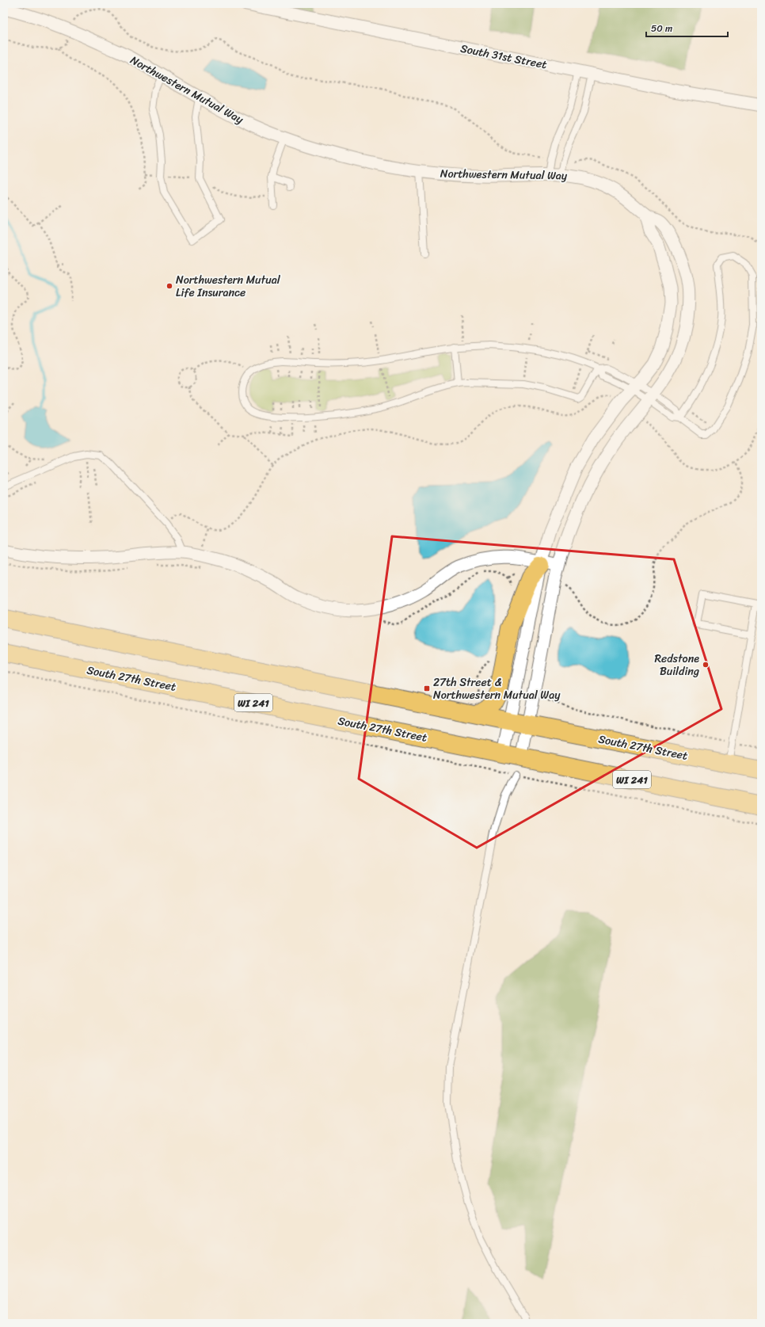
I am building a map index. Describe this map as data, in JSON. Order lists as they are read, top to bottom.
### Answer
{
  "streets": {
    "main road": ["South 27th Street", "WI 241"],
    "street": ["South 31st Street", "Northwestern Mutual Way"]
  },
  "crossings": [
    ["Northwestern Mutual Way", "South 27th Street"]
  ],
  "places": {
    "other": ["Northwestern Mutual Life Insurance", "Redstone Building"],
    "transit": ["27th Street & Northwestern Mutual Way"]
  },
  "scale_bar": "50 m"
}
